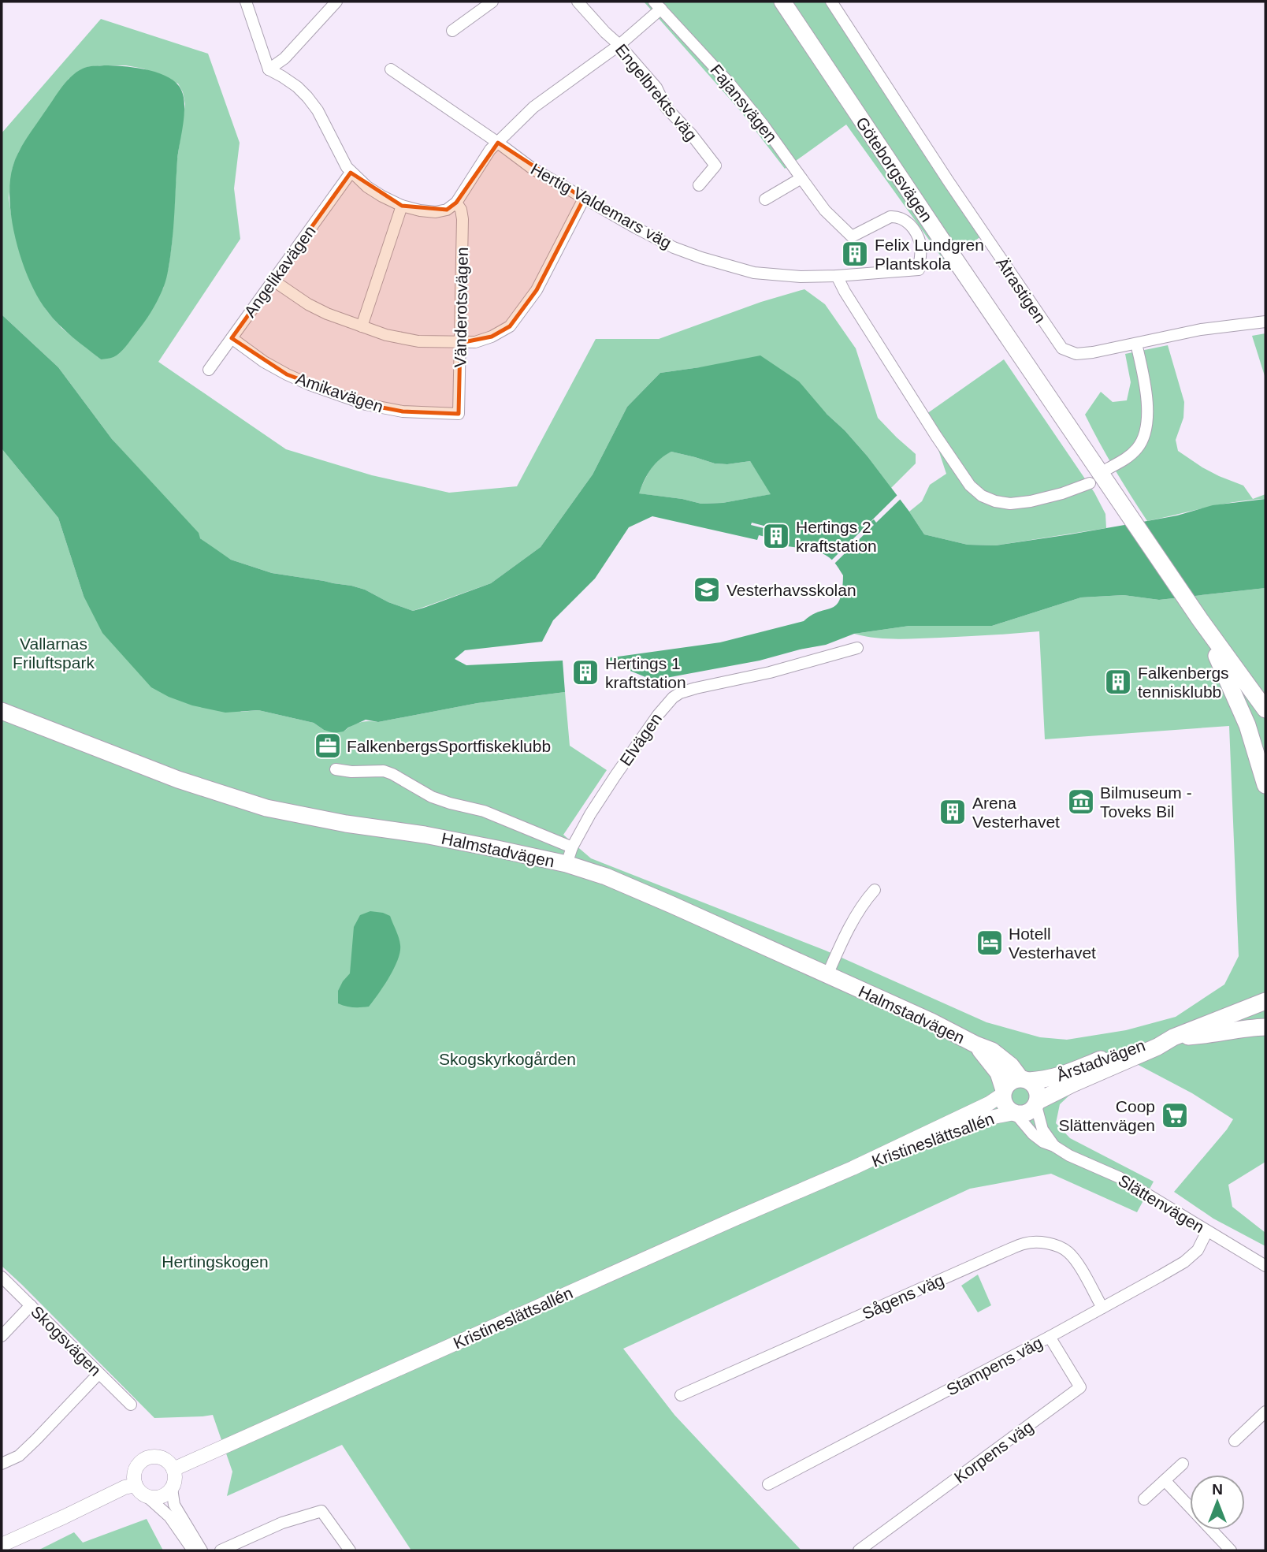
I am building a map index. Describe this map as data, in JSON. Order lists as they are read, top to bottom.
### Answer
{
  "streets": {
    "main road": ["Göteborgsvägen", "Halmstadvägen", "Årstadvägen"],
    "street": [
      "Engelbrekts väg",
      "Fajansvägen",
      "Hertig Valdemars väg",
      "Angelikavägen",
      "Ätrastigen",
      "Vänderotsvägen",
      "Amikavägen",
      "Elvägen",
      "Kristineslättsallén",
      "Slättenvägen",
      "Sågens väg",
      "Skogsvägen",
      "Stampens väg",
      "Korpens väg"
    ]
  },
  "crossings": [
    ["Fajansvägen", "Hertig Valdemars väg"],
    ["Angelikavägen", "Amikavägen"],
    ["Vänderotsvägen", "Amikavägen"],
    ["Elvägen", "Halmstadvägen"],
    ["Halmstadvägen", "Årstadvägen"],
    ["Halmstadvägen", "Kristineslättsallén"],
    ["Halmstadvägen", "Slättenvägen"],
    ["Årstadvägen", "Kristineslättsallén"],
    ["Årstadvägen", "Slättenvägen"],
    ["Kristineslättsallén", "Slättenvägen"],
    ["Slättenvägen", "Stampens väg"],
    ["Sågens väg", "Stampens väg"],
    ["Stampens väg", "Korpens väg"]
  ],
  "parks": ["Vallarnas Friluftspark", "Skogskyrkogården", "Hertingskogen"],
  "places": {
    "building": [
      "Felix Lundgren Plantskola",
      "Hertings 2 kraftstation",
      "Hertings 1 kraftstation",
      "Falkenbergs tennisklubb",
      "Arena Vesterhavet"
    ],
    "school or university": ["Vesterhavsskolan"],
    "office": ["FalkenbergsSportfiskeklubb"],
    "museum": ["Bilmuseum - Toveks Bil"],
    "hotel": ["Hotell Vesterhavet"],
    "supermarket": ["Coop Slättenvägen"]
  },
  "north": "top"
}
